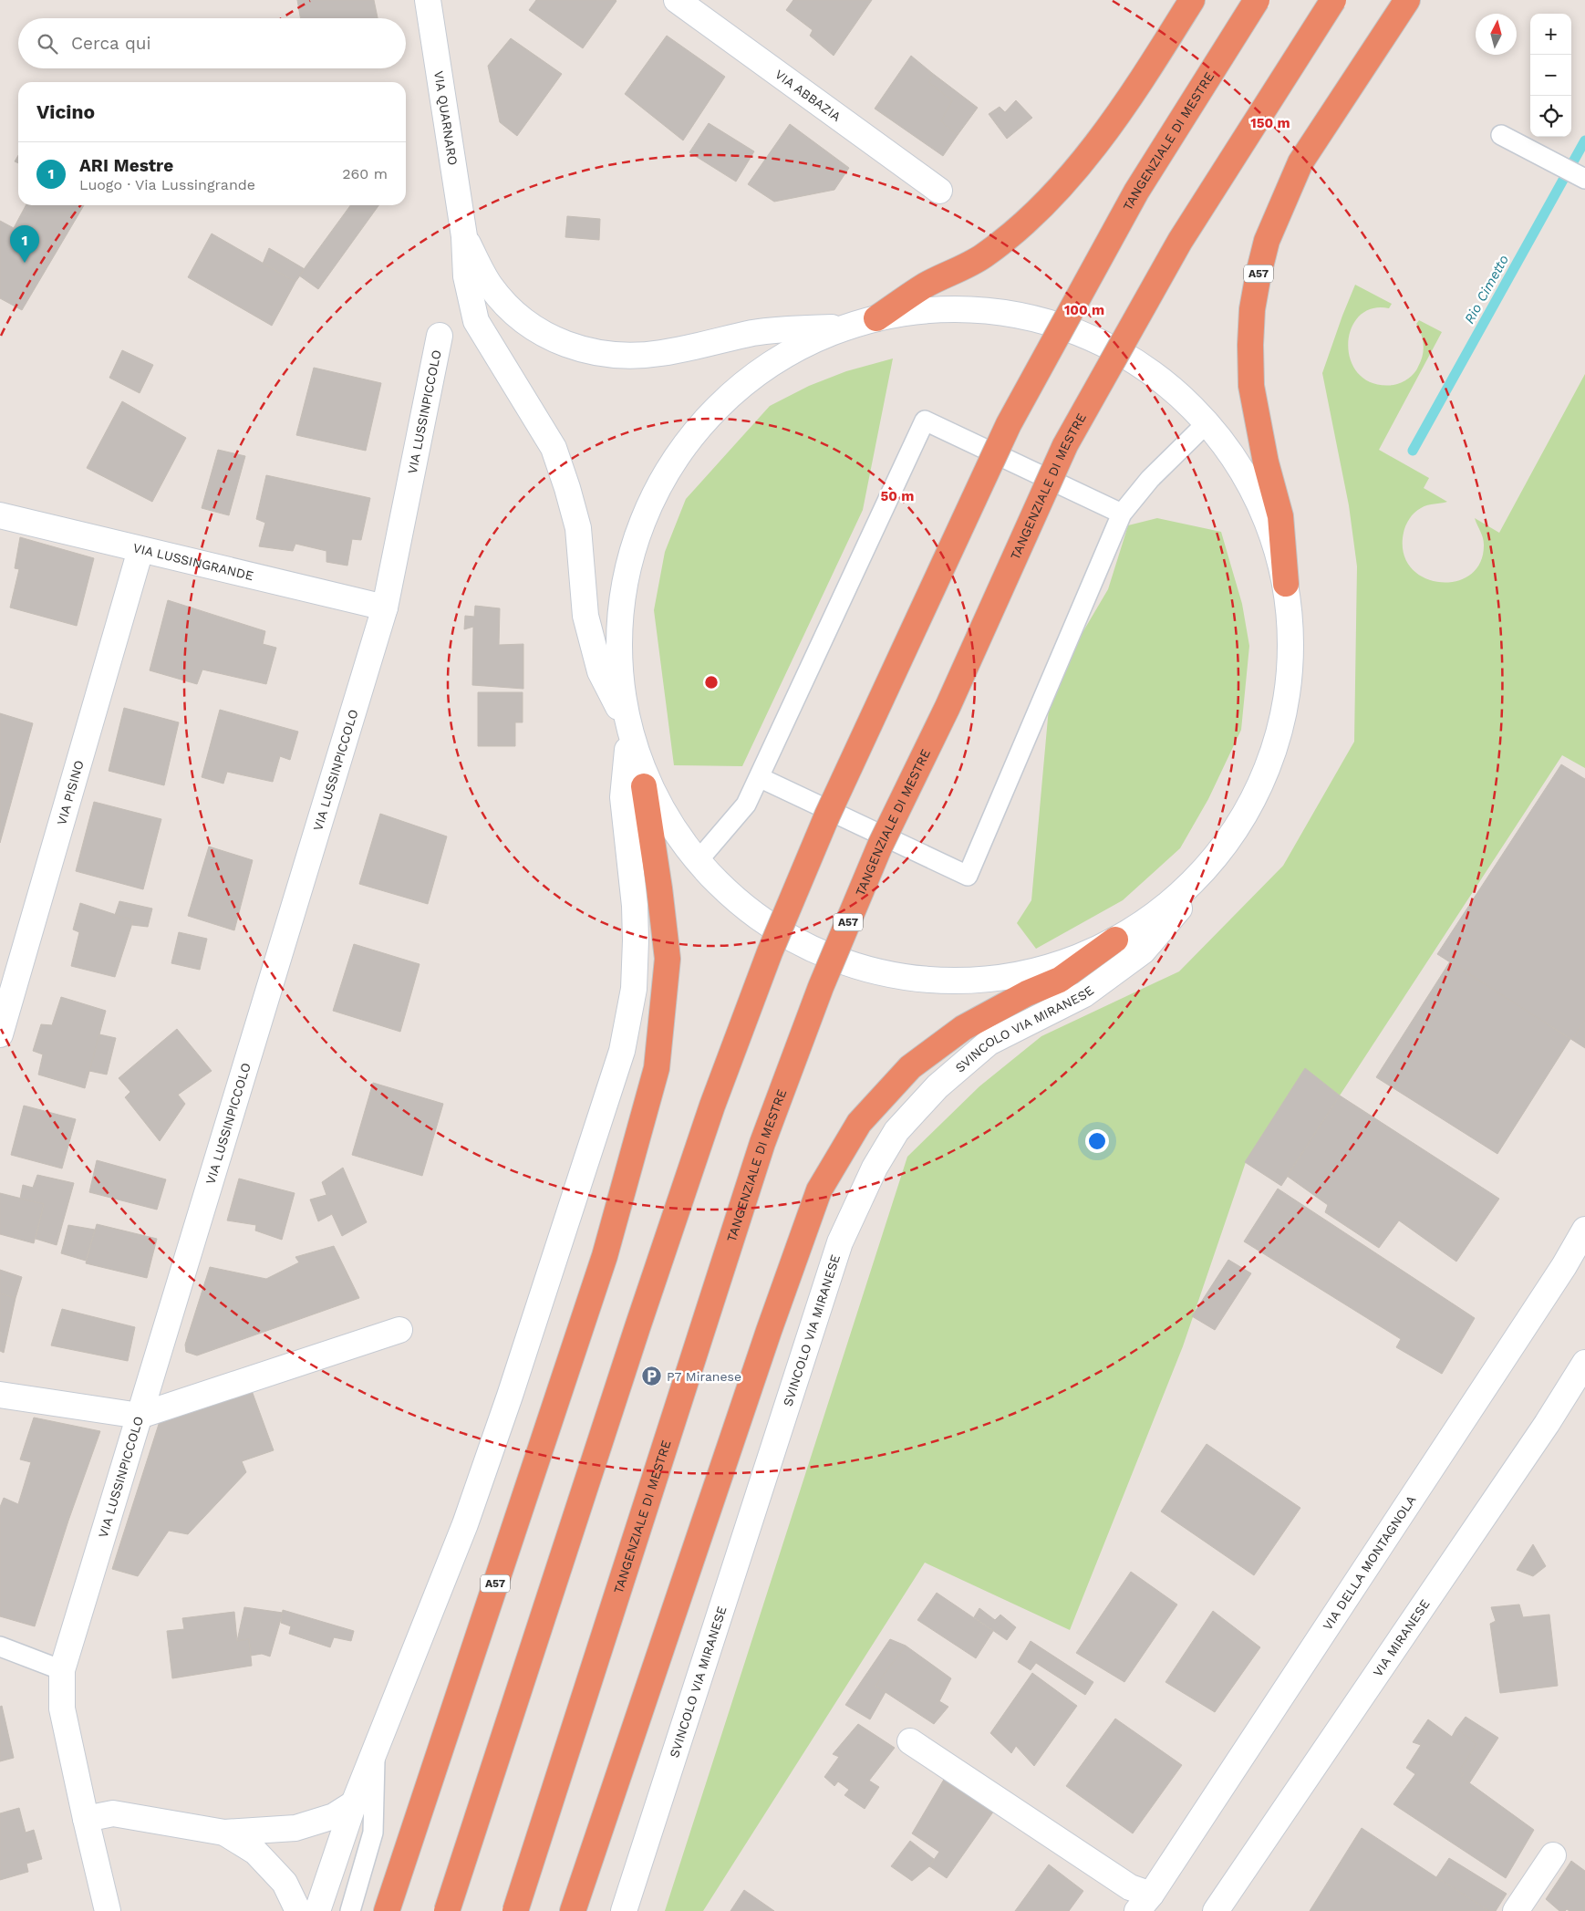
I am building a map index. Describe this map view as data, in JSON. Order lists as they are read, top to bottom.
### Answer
{
  "streets": {
    "highway": ["TANGENZIALE DI MESTRE", "A57"],
    "street": [
      "VIA ABBAZIA",
      "VIA QUARNARO",
      "VIA LUSSINPICCOLO",
      "VIA LUSSINGRANDE",
      "VIA PISINO",
      "SVINCOLO VIA MIRANESE",
      "VIA DELLA MONTAGNOLA",
      "VIA MIRANESE"
    ]
  },
  "crossings": [
    ["A57", "SVINCOLO VIA MIRANESE"],
    ["VIA LUSSINPICCOLO", "VIA LUSSINGRANDE"],
    ["VIA LUSSINGRANDE", "VIA PISINO"]
  ],
  "water": ["Rio Cimetto"],
  "places": {
    "parking": ["P7 Miranese"]
  },
  "north": "top",
  "page": {
    "map_buttons": ["+", "−"],
    "search": "Cerca qui",
    "heading": "Vicino",
    "list": [
      {
        "mark": "1",
        "name": "ARI Mestre",
        "note": "Luogo · Via Lussingrande",
        "value": "260 m"
      }
    ],
    "pins": "1"
  },
  "rings": ["150 m", "100 m", "50 m"]
}
